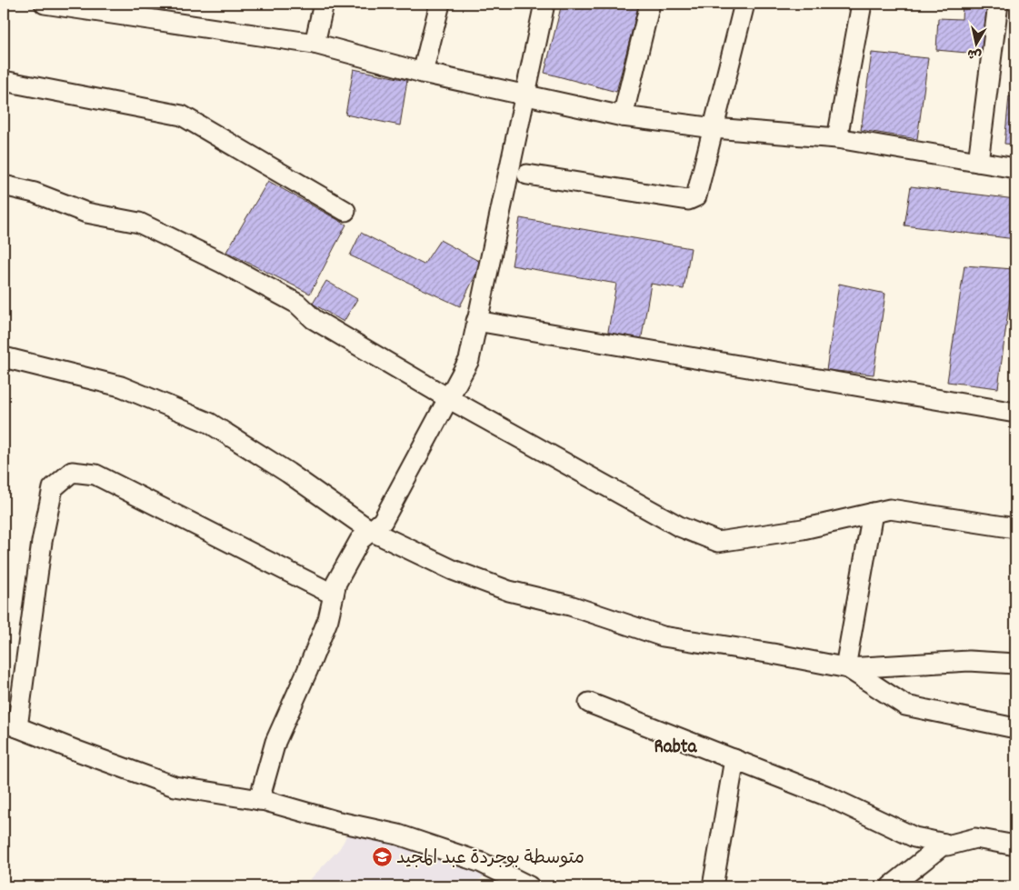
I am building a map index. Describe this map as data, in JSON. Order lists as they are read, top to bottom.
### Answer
{
  "districts": ["Rabta"],
  "places": {
    "school or university": ["متوسطة بوجردة عبد المجيد"]
  },
  "north": "bottom"
}
